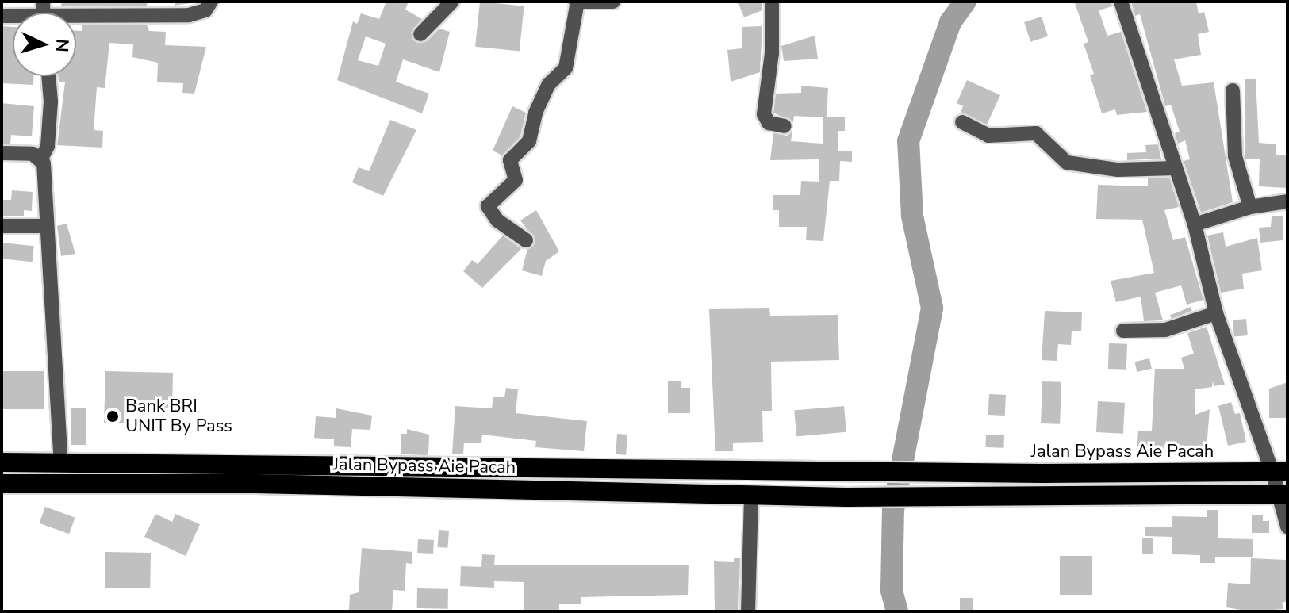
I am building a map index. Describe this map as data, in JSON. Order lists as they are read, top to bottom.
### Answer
{
  "streets": {
    "highway": ["Jalan Bypass Aie Pacah"]
  },
  "places": ["Bank BRI UNIT By Pass"],
  "north": "right"
}
